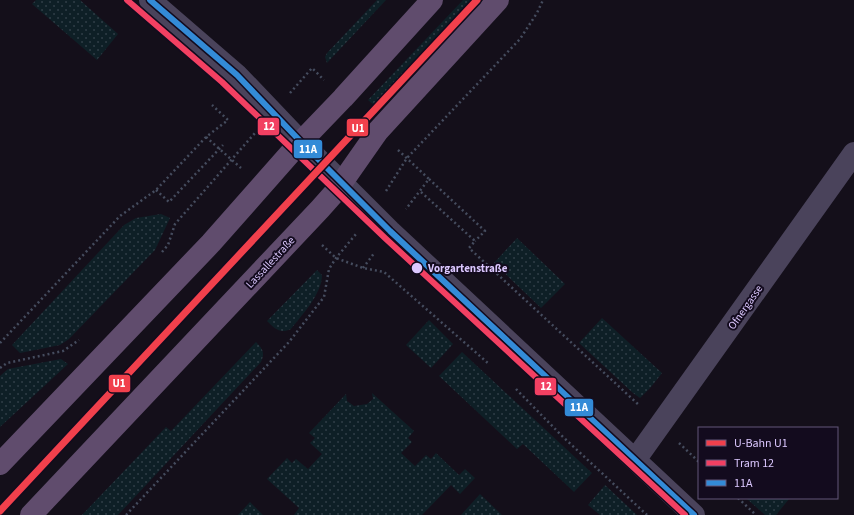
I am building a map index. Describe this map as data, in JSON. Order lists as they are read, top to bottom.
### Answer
{
  "streets": {
    "main road": ["Lassallestraße"],
    "street": ["Ofnergasse"]
  },
  "places": ["Vorgartenstraße"],
  "lines": ["metro line U1", "tram line 12", "transit line 11A"],
  "legend": ["U-Bahn U1", "Tram 12", "11A"]
}
